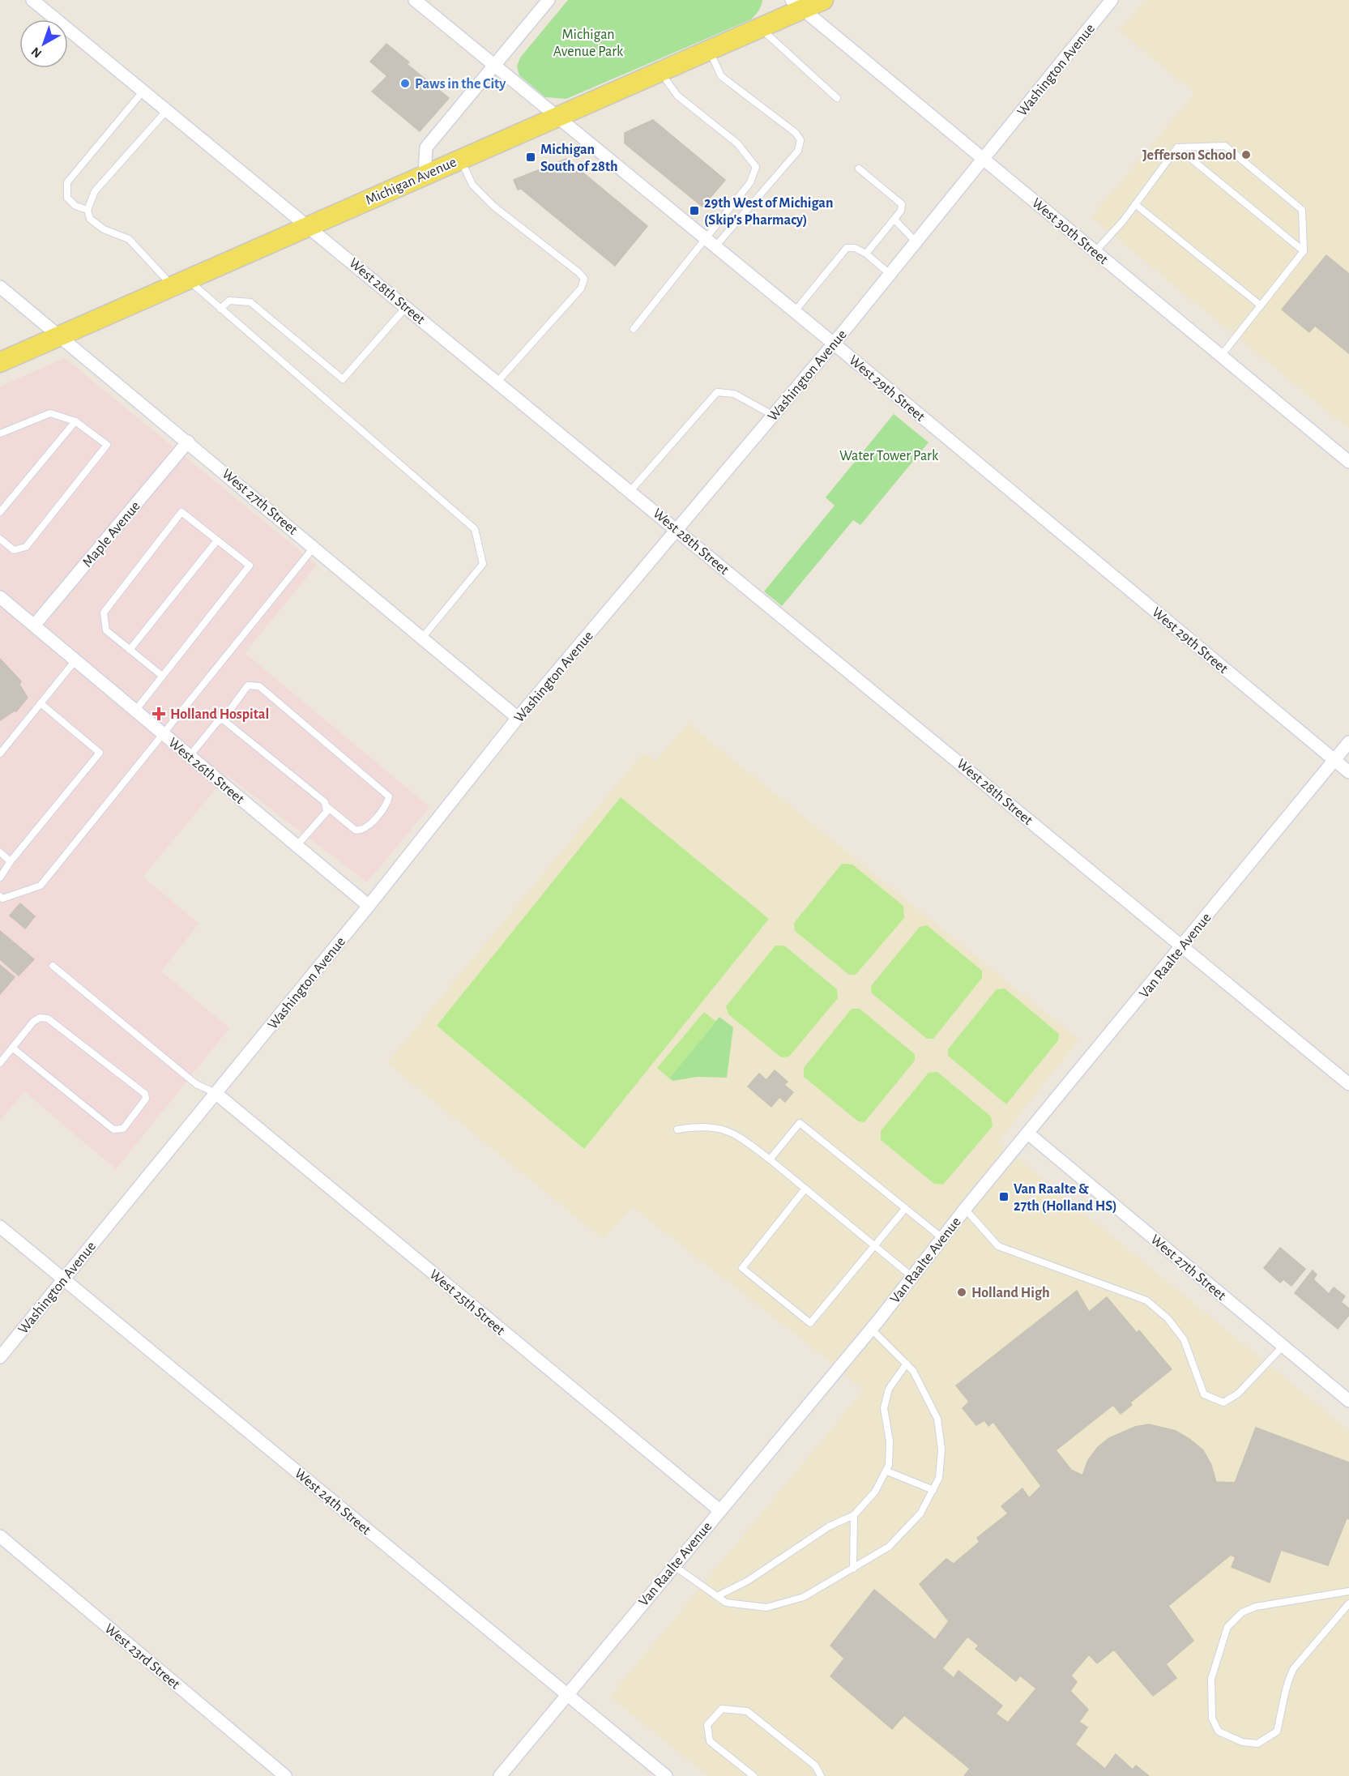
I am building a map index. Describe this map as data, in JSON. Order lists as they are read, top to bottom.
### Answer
{
  "streets": {
    "main road": ["Michigan Avenue"],
    "street": [
      "Washington Avenue",
      "West 30th Street",
      "West 28th Street",
      "West 29th Street",
      "West 27th Street",
      "Maple Avenue",
      "West 26th Street",
      "Van Raalte Avenue",
      "West 25th Street",
      "West 24th Street",
      "West 23rd Street"
    ]
  },
  "crossings": [
    ["Washington Avenue", "West 30th Street"],
    ["Washington Avenue", "West 28th Street"],
    ["Washington Avenue", "West 29th Street"],
    ["Washington Avenue", "West 27th Street"],
    ["Washington Avenue", "West 26th Street"],
    ["Washington Avenue", "West 25th Street"],
    ["Washington Avenue", "West 24th Street"],
    ["Michigan Avenue", "West 30th Street"],
    ["Michigan Avenue", "West 28th Street"],
    ["Michigan Avenue", "West 29th Street"],
    ["Michigan Avenue", "West 27th Street"],
    ["West 28th Street", "Van Raalte Avenue"],
    ["West 29th Street", "Van Raalte Avenue"],
    ["West 27th Street", "Maple Avenue"],
    ["West 27th Street", "Van Raalte Avenue"],
    ["Maple Avenue", "West 26th Street"],
    ["Van Raalte Avenue", "West 25th Street"],
    ["Van Raalte Avenue", "West 24th Street"]
  ],
  "parks": ["Michigan Avenue Park", "Water Tower Park"],
  "places": {
    "other": ["Paws in the City", "Jefferson School", "Holland High"],
    "transit": ["Michigan South of 28th", "29th West of Michigan (Skip's Pharmacy)", "Van Raalte & 27th (Holland HS)"],
    "health": ["Holland Hospital"]
  },
  "north": "bottom left"
}
